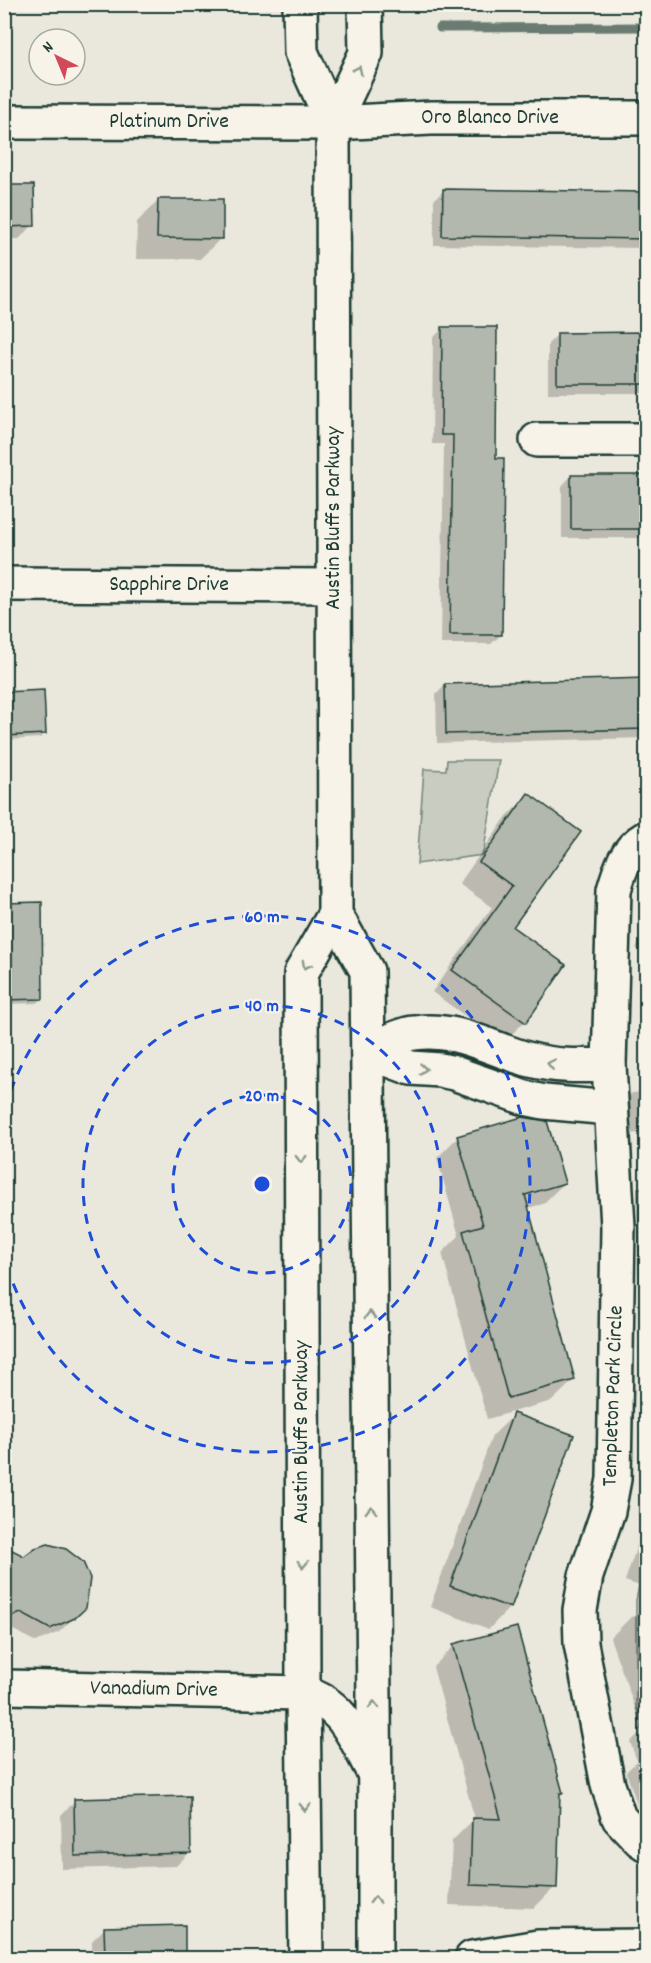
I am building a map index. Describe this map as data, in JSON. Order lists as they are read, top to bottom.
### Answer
{
  "streets": {
    "main road": [
      "Oro Blanco Drive",
      "Platinum Drive",
      "Austin Bluffs Parkway",
      "Sapphire Drive",
      "Templeton Park Circle",
      "Vanadium Drive"
    ]
  },
  "crossings": [
    ["Oro Blanco Drive", "Platinum Drive"],
    ["Oro Blanco Drive", "Austin Bluffs Parkway"],
    ["Platinum Drive", "Austin Bluffs Parkway"],
    ["Austin Bluffs Parkway", "Sapphire Drive"],
    ["Austin Bluffs Parkway", "Vanadium Drive"]
  ],
  "north": "top left",
  "rings": ["60 m", "40 m", "20 m"]
}
